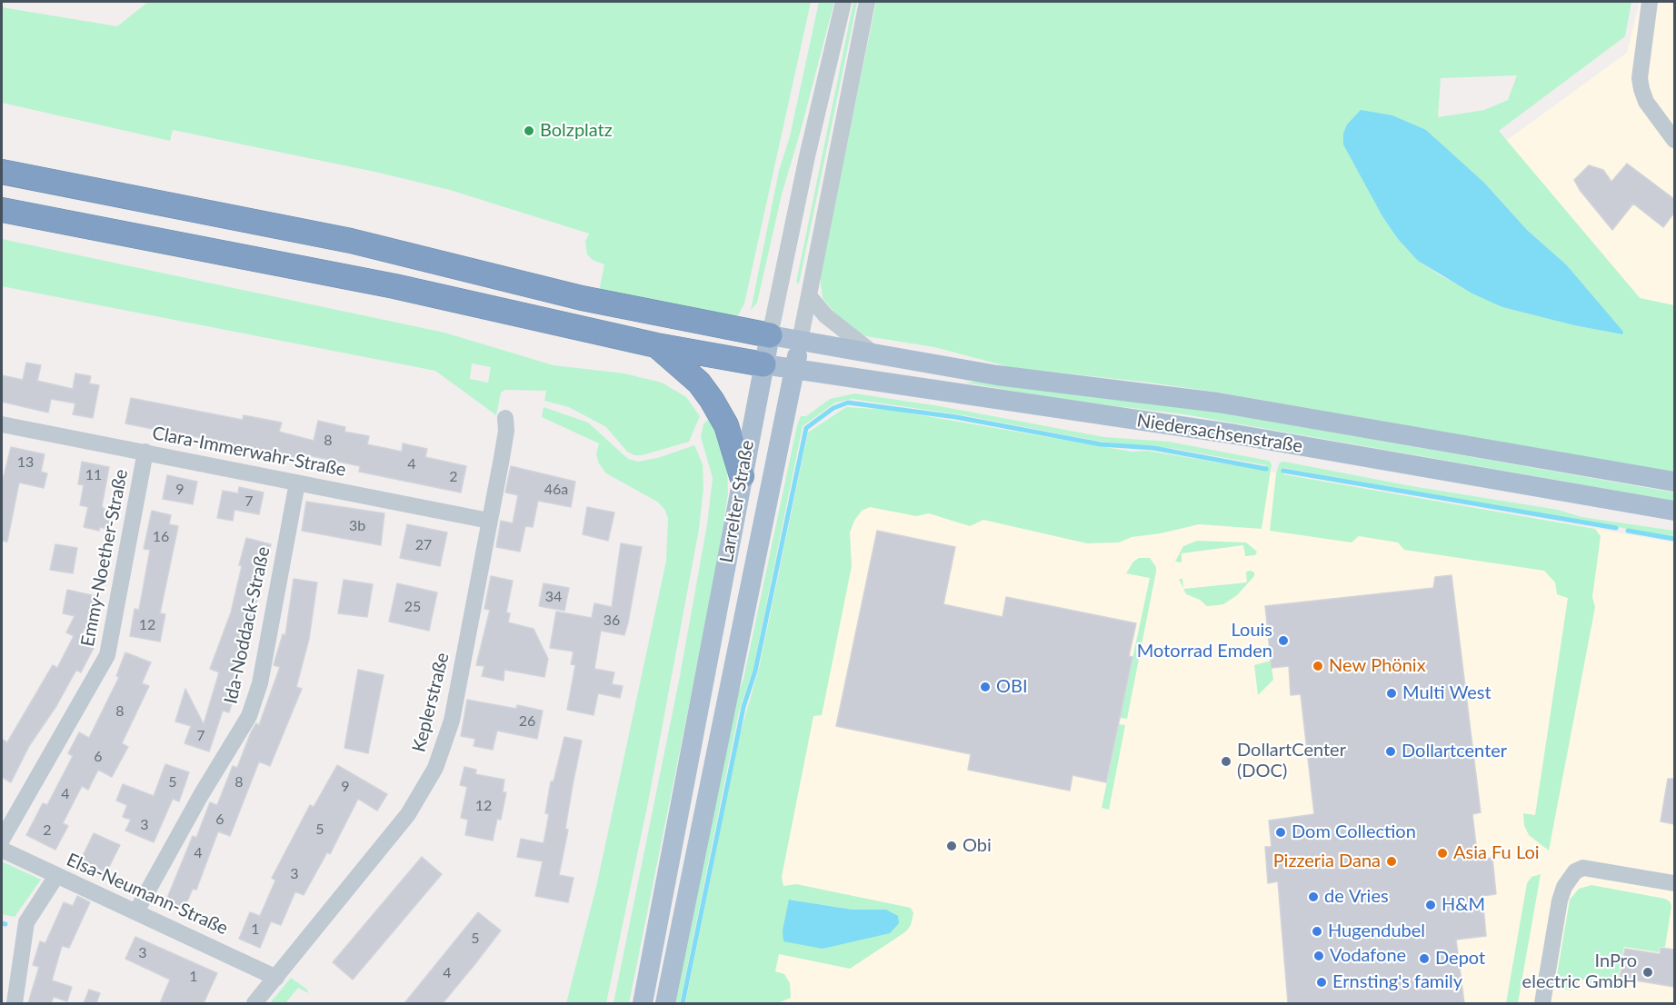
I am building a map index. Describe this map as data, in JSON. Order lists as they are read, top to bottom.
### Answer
{
  "streets": {
    "main road": ["Niedersachsenstraße", "Larrelter Straße"],
    "street": [
      "Clara-Immerwahr-Straße",
      "Emmy-Noether-Straße",
      "Ida-Noddack-Straße",
      "Keplerstraße",
      "Elsa-Neumann-Straße"
    ]
  },
  "crossings": [
    ["Niedersachsenstraße", "Larrelter Straße"],
    ["Clara-Immerwahr-Straße", "Emmy-Noether-Straße"],
    ["Clara-Immerwahr-Straße", "Ida-Noddack-Straße"],
    ["Clara-Immerwahr-Straße", "Keplerstraße"],
    ["Ida-Noddack-Straße", "Elsa-Neumann-Straße"],
    ["Keplerstraße", "Elsa-Neumann-Straße"]
  ],
  "places": [
    "Bolzplatz",
    "Louis Motorrad Emden",
    "New Phönix",
    "OBI",
    "Multi West",
    "Dollartcenter",
    "DollartCenter (DOC)",
    "Dom Collection",
    "Obi",
    "Asia Fu Loi",
    "Pizzeria Dana",
    "de Vries",
    "H&M",
    "Hugendubel",
    "Vodafone",
    "Depot",
    "InPro electric GmbH",
    "Ernsting's family"
  ],
  "house_numbers": [
    "8",
    "13",
    "4",
    "11",
    "2",
    "9",
    "46a",
    "7",
    "3b",
    "16",
    "27",
    "34",
    "25",
    "36",
    "12",
    "8",
    "26",
    "7",
    "6",
    "5",
    "8",
    "9",
    "4",
    "12",
    "6",
    "3",
    "5",
    "2",
    "4",
    "3",
    "1",
    "5",
    "3",
    "4",
    "1"
  ]
}
